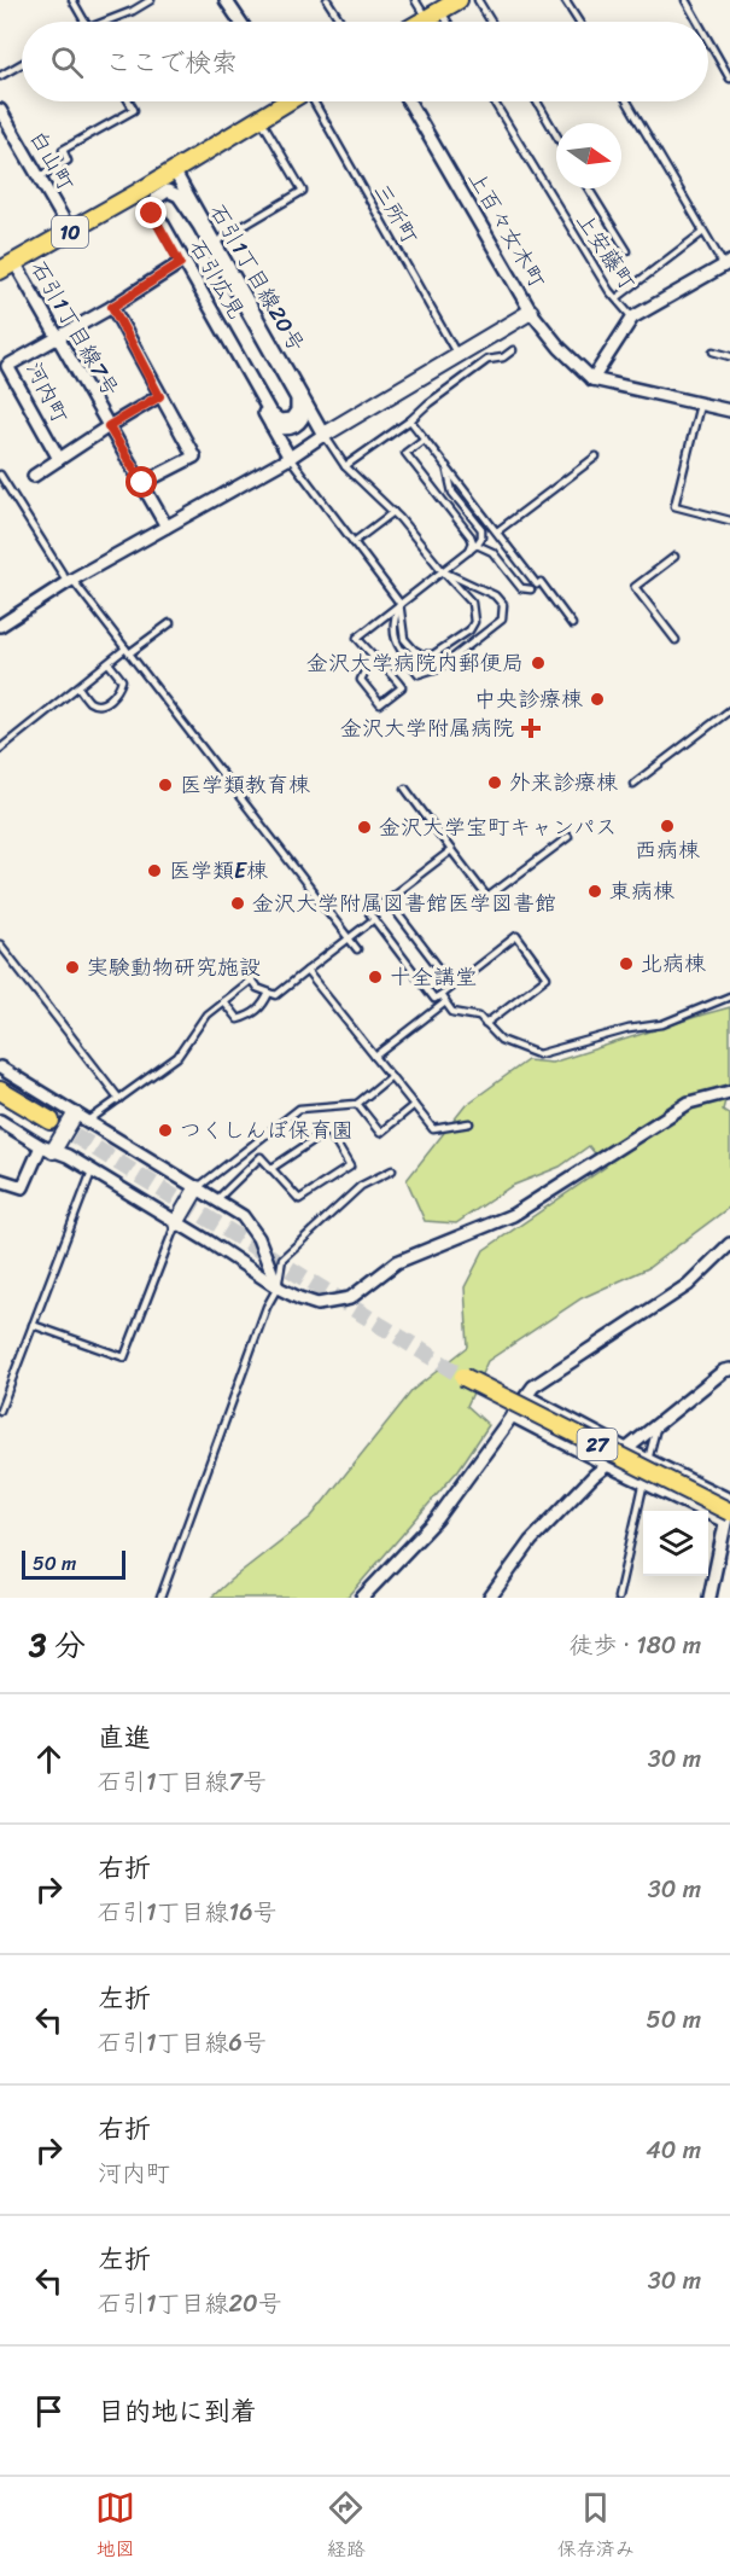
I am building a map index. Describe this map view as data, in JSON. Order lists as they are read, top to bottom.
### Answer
{
  "streets": {
    "main road": ["10", "27"],
    "street": [
      "白山町",
      "上百々女木町",
      "石引1丁目線20号",
      "石引広見",
      "石引1丁目線7号",
      "河内町"
    ],
    "lane": ["三所町", "上安藤町"]
  },
  "crossings": [
    ["白山町", "10"],
    ["10", "石引1丁目線20号"],
    ["10", "石引1丁目線7号"],
    ["石引1丁目線7号", "河内町"]
  ],
  "places": {
    "other": [
      "金沢大学病院内郵便局",
      "中央診療棟",
      "外来診療棟",
      "医学類教育棟",
      "西病棟",
      "金沢大学宝町キャンパス",
      "医学類E棟",
      "東病棟",
      "金沢大学附属図書館医学図書館",
      "北病棟",
      "実験動物研究施設",
      "十全講堂",
      "つくしんぼ保育園"
    ],
    "health": ["金沢大学附属病院"]
  },
  "scale_bar": "50 m",
  "north": "right",
  "page": {
    "search": "ここで検索",
    "scale": "50 m",
    "heading": ["3 分", "徒歩 · 180 m"],
    "list": [
      ["直進", "石引1丁目線7号", "30 m"],
      ["右折", "石引1丁目線16号", "30 m"],
      ["左折", "石引1丁目線6号", "50 m"],
      ["右折", "河内町", "40 m"],
      ["左折", "石引1丁目線20号", "30 m"],
      "目的地に到着"
    ],
    "nav": ["地図", "経路", "保存済み"]
  }
}
